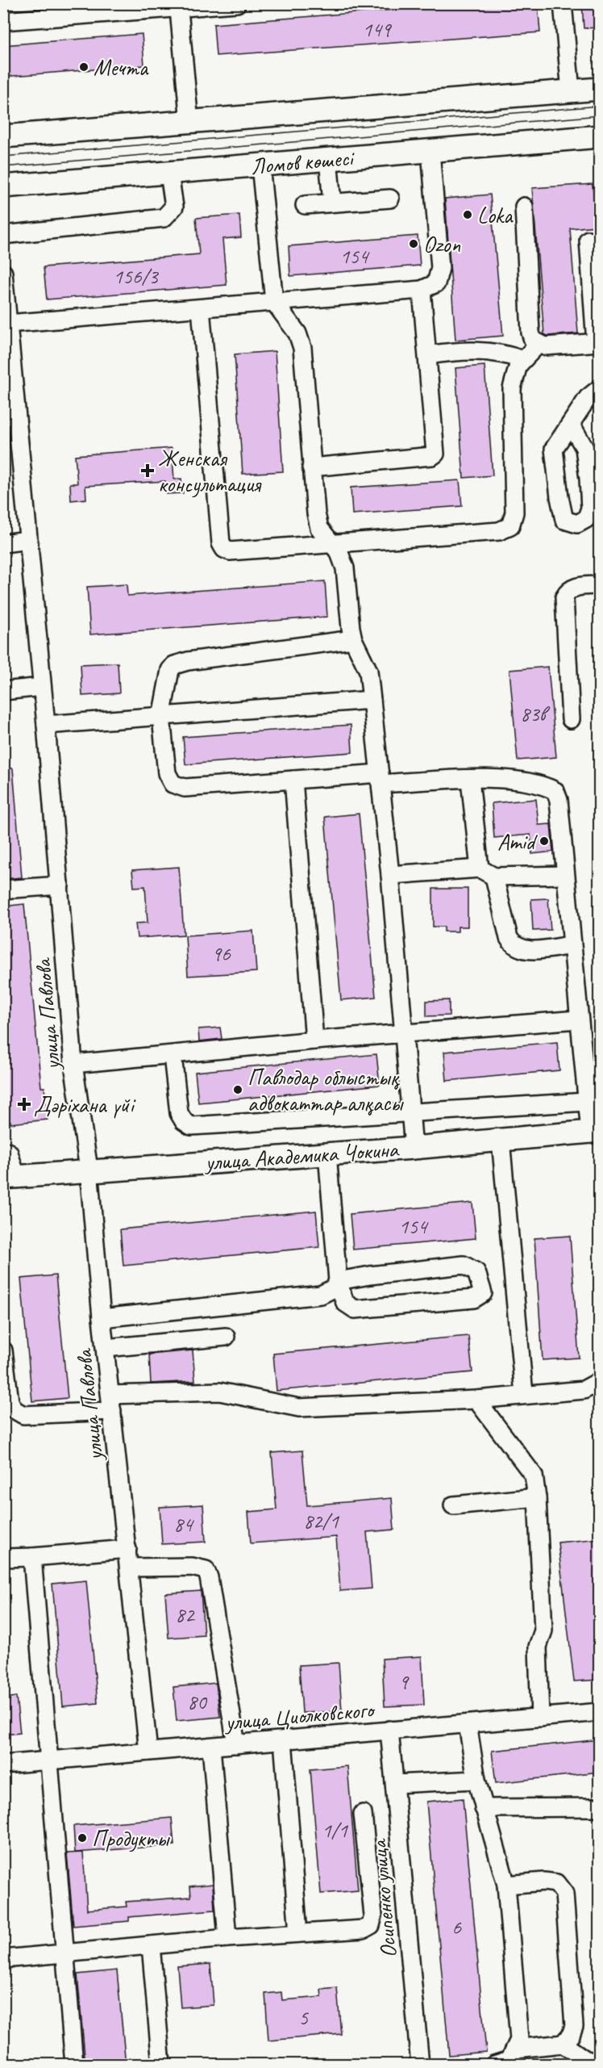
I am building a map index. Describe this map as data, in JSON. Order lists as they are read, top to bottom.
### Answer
{
  "streets": {
    "main road": ["Ломов көшесі", "улица Академика Чокина"],
    "street": ["улица Павлова", "улица Циолковского", "Осипенко улица"]
  },
  "crossings": [
    ["улица Павлова", "улица Академика Чокина"],
    ["улица Павлова", "улица Циолковского"],
    ["улица Циолковского", "Осипенко улица"]
  ],
  "places": {
    "other": [
      "Мечта",
      "Loka",
      "Ozon",
      "Amid",
      "Павлодар облыстық адвокаттар алқасы",
      "Продукты"
    ],
    "health": ["Женская консультация", "Дәріхана үйі"]
  },
  "house_numbers": [
    "149",
    "154",
    "156/3",
    "83в",
    "96",
    "154",
    "82/1",
    "84",
    "82",
    "9",
    "80",
    "1/1",
    "6",
    "5"
  ]
}
